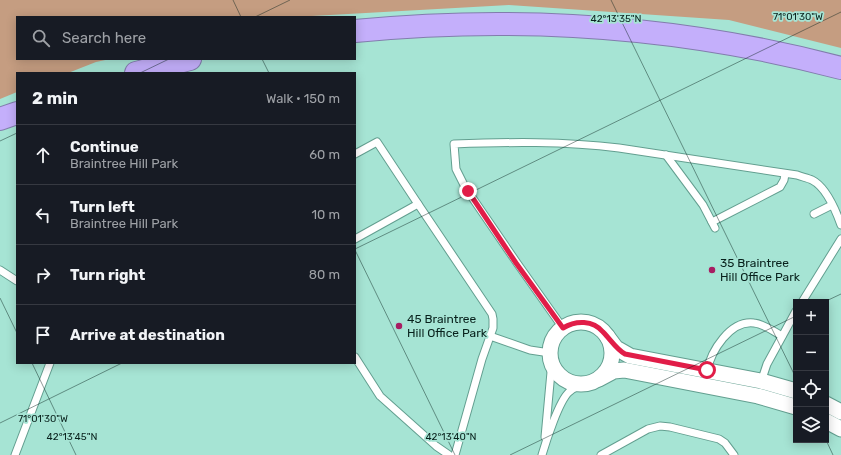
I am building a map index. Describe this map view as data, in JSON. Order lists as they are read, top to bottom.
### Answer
{
  "places": ["35 Braintree Hill Office Park", "45 Braintree Hill Office Park"],
  "page": {
    "search": "Search here",
    "heading": ["2 min", "Walk · 150 m"],
    "list": [
      ["Continue", "Braintree Hill Park", "60 m"],
      ["Turn left", "Braintree Hill Park", "10 m"],
      ["Turn right", "80 m"],
      "Arrive at destination"
    ],
    "map_buttons": ["+", "−"]
  },
  "coordinates": [
    "71°01'30\"W",
    "42°13'35\"N",
    "42°13'45\"N",
    "42°13'40\"N"
  ]
}
